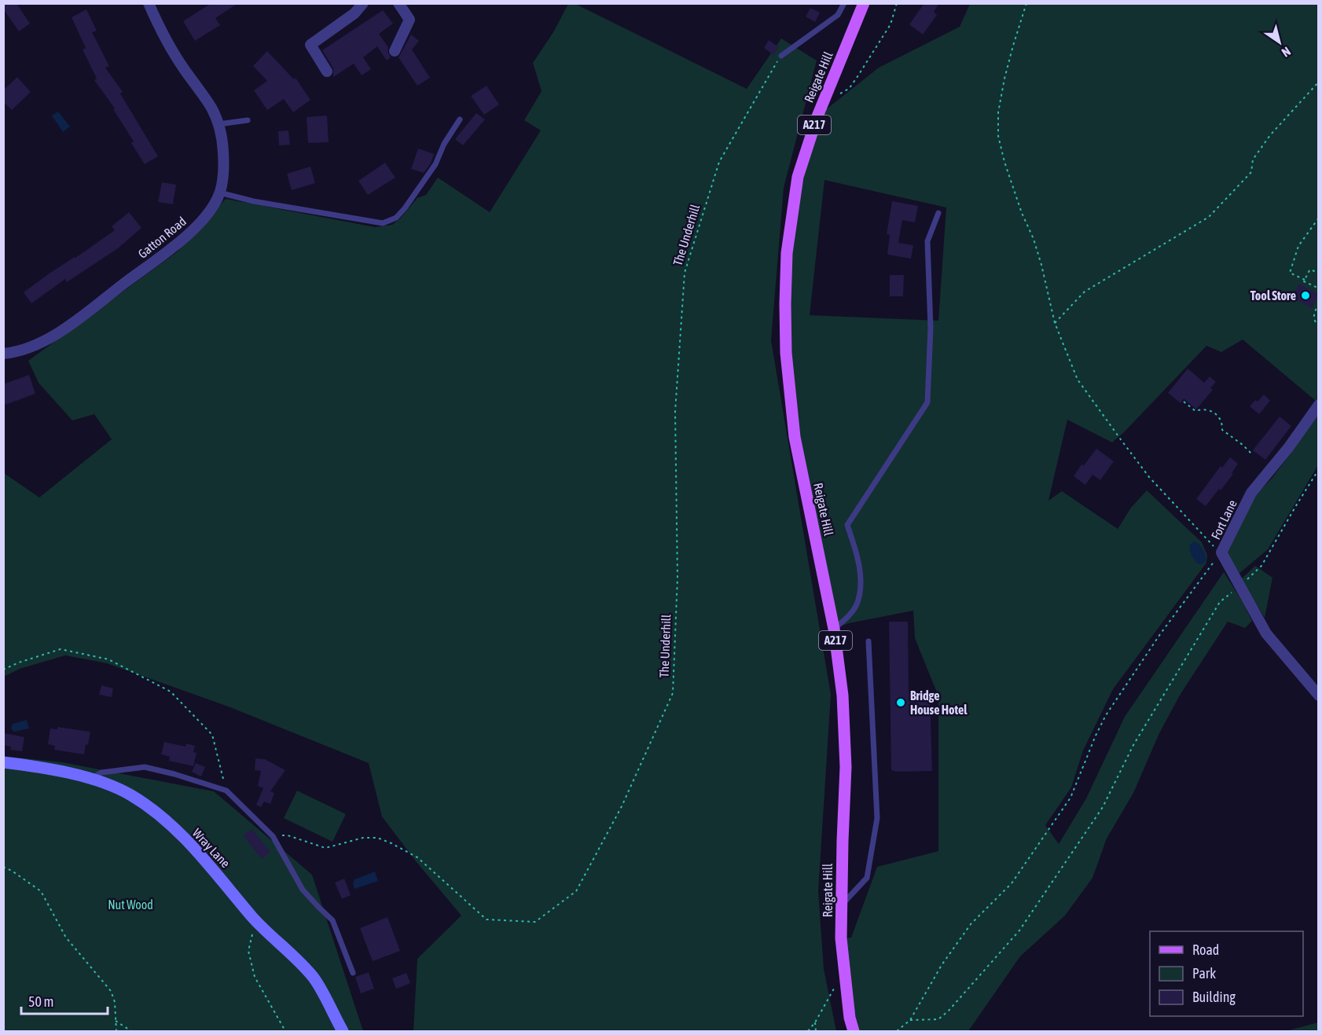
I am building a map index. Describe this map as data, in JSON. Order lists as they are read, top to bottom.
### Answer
{
  "streets": {
    "main road": ["Reigate Hill", "A217"],
    "street": ["Gatton Road", "Fort Lane", "Wray Lane"],
    "path": ["The Underhill"]
  },
  "parks": ["Nut Wood"],
  "places": ["Tool Store", "Bridge House Hotel"],
  "legend": ["Road", "Park", "Building"],
  "scale_bar": "50 m",
  "north": "bottom right"
}
